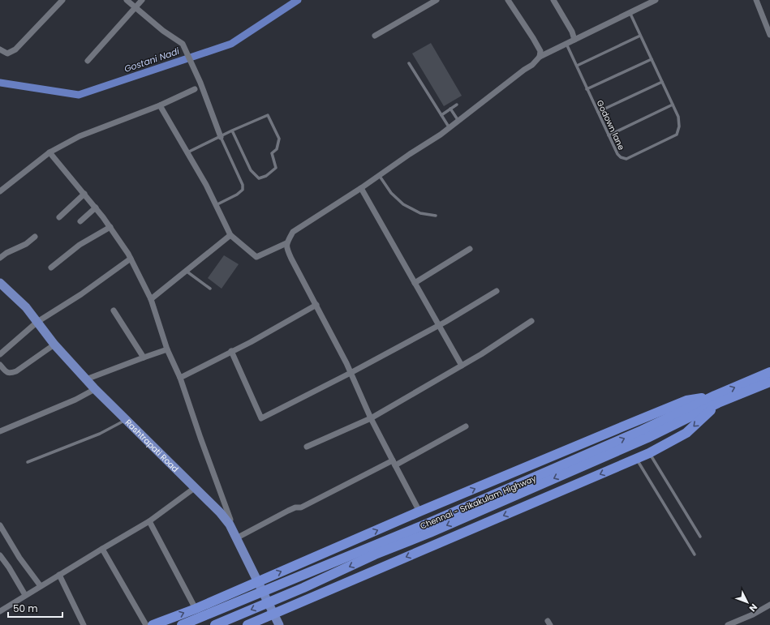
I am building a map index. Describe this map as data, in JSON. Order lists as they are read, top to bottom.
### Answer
{
  "streets": {
    "highway": ["Chennai - Srikakulam Highway"],
    "main road": ["Rashtrapati Road"],
    "lane": ["Godown lane"]
  },
  "water": ["Gostani Nadi"],
  "scale_bar": "50 m",
  "north": "bottom right"
}
